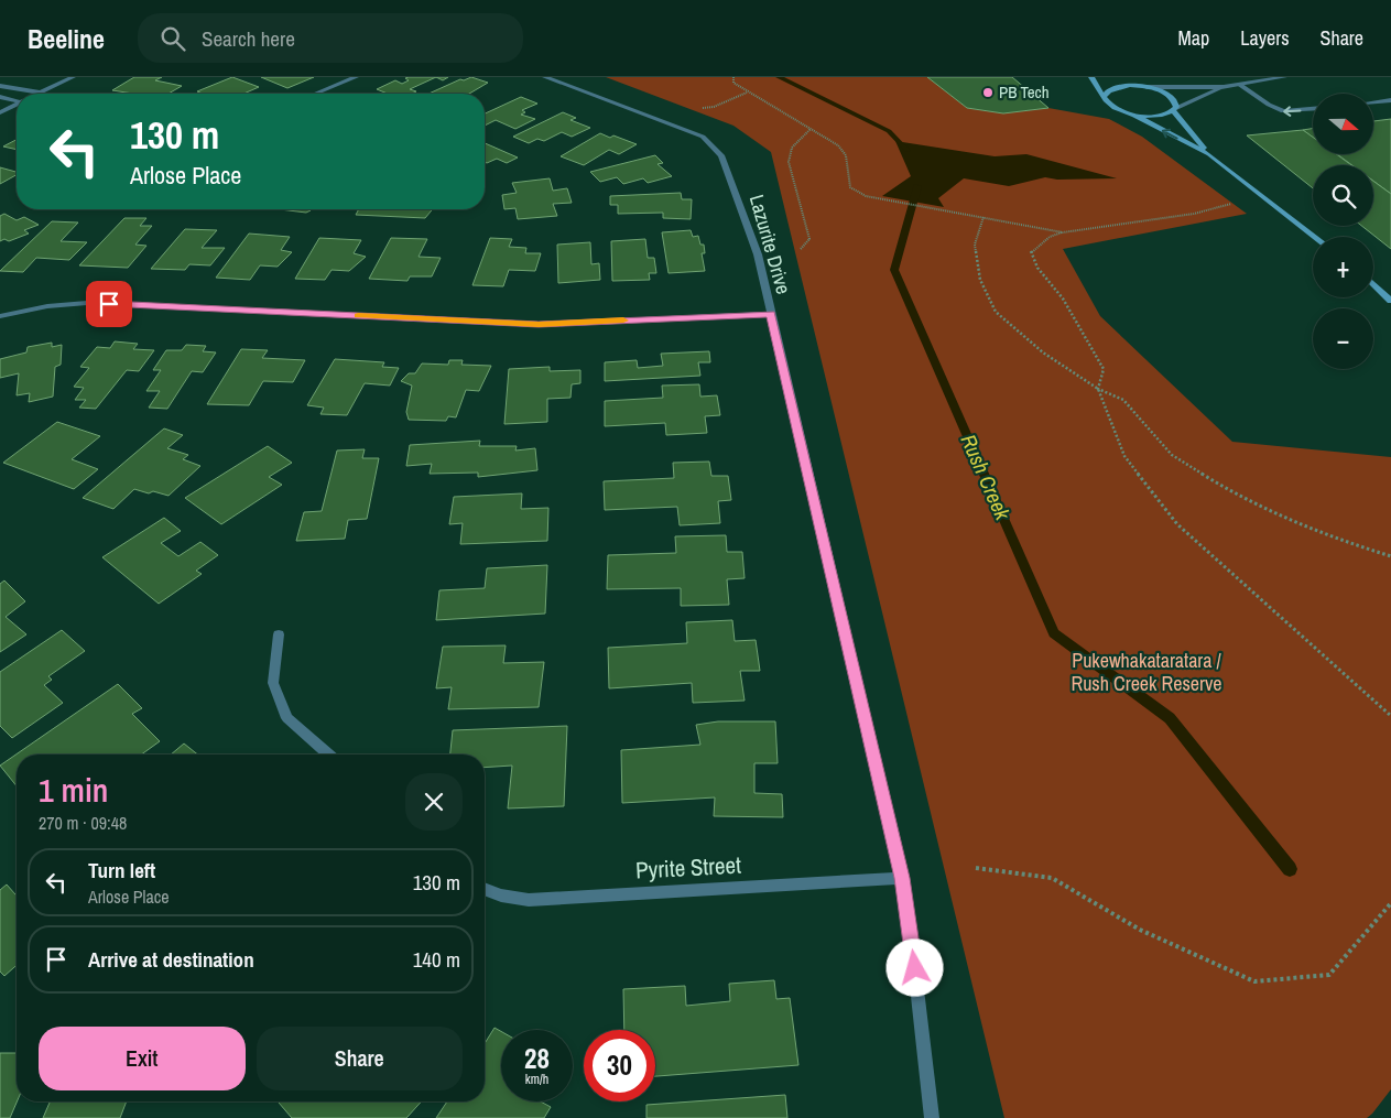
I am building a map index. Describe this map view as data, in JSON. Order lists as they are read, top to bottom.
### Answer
{
  "streets": {
    "street": ["Lazurite Drive", "Pyrite Street"]
  },
  "crossings": [
    ["Lazurite Drive", "Pyrite Street"]
  ],
  "water": ["Rush Creek"],
  "parks": ["Pukewhakataratara / Rush Creek Reserve"],
  "places": ["PB Tech"],
  "north": "right",
  "page": {
    "header": "Beeline",
    "search": "Search here",
    "nav": ["Map", "Layers", "Share"],
    "map_buttons": ["+", "−"],
    "turn": ["130 m", "Arlose Place"],
    "heading": ["1 min", "270 m · 09:48"],
    "list": [
      {
        "name": "Turn left",
        "note": "Arlose Place",
        "value": "130 m"
      },
      {
        "name": "Arrive at destination",
        "value": "140 m"
      }
    ],
    "buttons": ["Exit", "Share"],
    "speed": "28 km/h",
    "limit": "30"
  }
}
